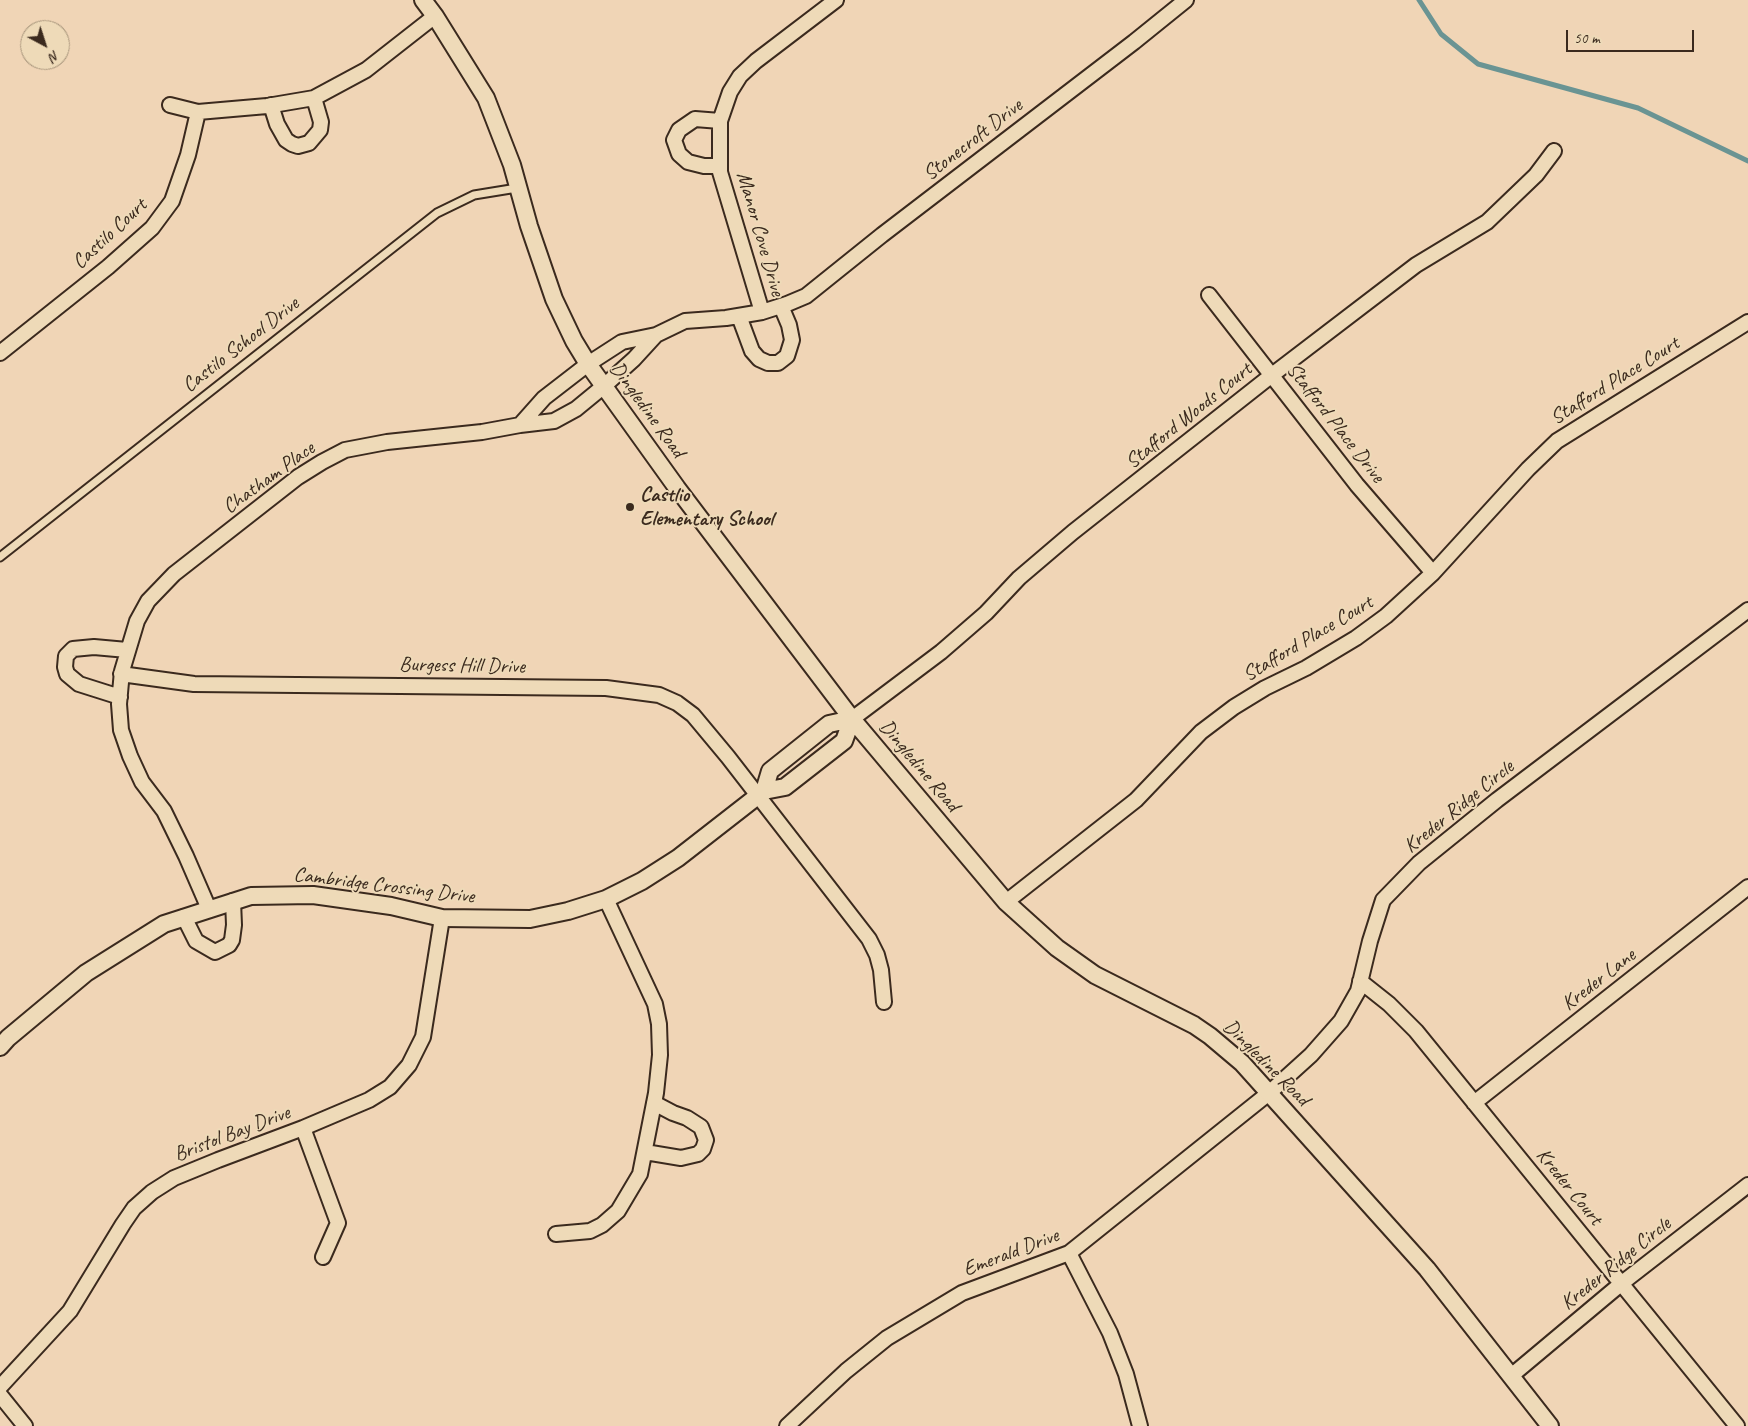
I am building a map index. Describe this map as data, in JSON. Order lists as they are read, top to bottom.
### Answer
{
  "streets": {
    "street": [
      "Stonecroft Drive",
      "Castilo Court",
      "Manor Cove Drive",
      "Stafford Place Court",
      "Dingledine Road",
      "Stafford Woods Court",
      "Stafford Place Drive",
      "Chatham Place",
      "Burgess Hill Drive",
      "Kreder Ridge Circle",
      "Cambridge Crossing Drive",
      "Kreder Lane",
      "Bristol Bay Drive",
      "Kreder Court",
      "Emerald Drive"
    ],
    "lane": ["Castilo School Drive"]
  },
  "crossings": [
    ["Stonecroft Drive", "Manor Cove Drive"],
    ["Stonecroft Drive", "Dingledine Road"],
    ["Stonecroft Drive", "Chatham Place"],
    ["Castilo School Drive", "Dingledine Road"],
    ["Stafford Place Court", "Dingledine Road"],
    ["Stafford Place Court", "Stafford Place Drive"],
    ["Dingledine Road", "Stafford Woods Court"],
    ["Dingledine Road", "Chatham Place"],
    ["Dingledine Road", "Kreder Ridge Circle"],
    ["Dingledine Road", "Cambridge Crossing Drive"],
    ["Dingledine Road", "Emerald Drive"],
    ["Stafford Woods Court", "Stafford Place Drive"],
    ["Stafford Woods Court", "Cambridge Crossing Drive"],
    ["Chatham Place", "Burgess Hill Drive"],
    ["Chatham Place", "Cambridge Crossing Drive"],
    ["Burgess Hill Drive", "Cambridge Crossing Drive"],
    ["Kreder Ridge Circle", "Kreder Court"],
    ["Kreder Ridge Circle", "Emerald Drive"],
    ["Cambridge Crossing Drive", "Bristol Bay Drive"],
    ["Kreder Lane", "Kreder Court"]
  ],
  "places": ["Castlio Elementary School"],
  "scale_bar": "50 m",
  "north": "bottom right"
}
